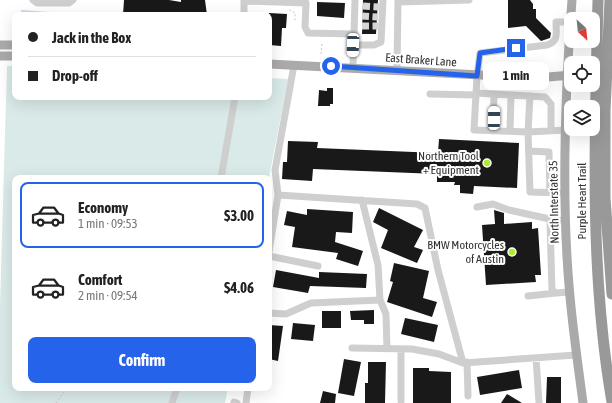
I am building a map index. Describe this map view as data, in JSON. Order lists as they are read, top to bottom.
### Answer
{
  "streets": {
    "highway": ["Purple Heart Trail"],
    "main road": ["East Braker Lane", "North Interstate 35"]
  },
  "places": ["Northern Tool + Equipment", "BMW Motorcycles of Austin"],
  "north": "bottom right",
  "page": {
    "banner": ["Jack in the Box", "Drop-off"],
    "bubble": "1 min",
    "list": [
      {
        "name": "Economy",
        "note": "1 min · 09:53",
        "value": "$3.00"
      },
      {
        "name": "Comfort",
        "note": "2 min · 09:54",
        "value": "$4.06"
      }
    ],
    "buttons": "Confirm"
  }
}
